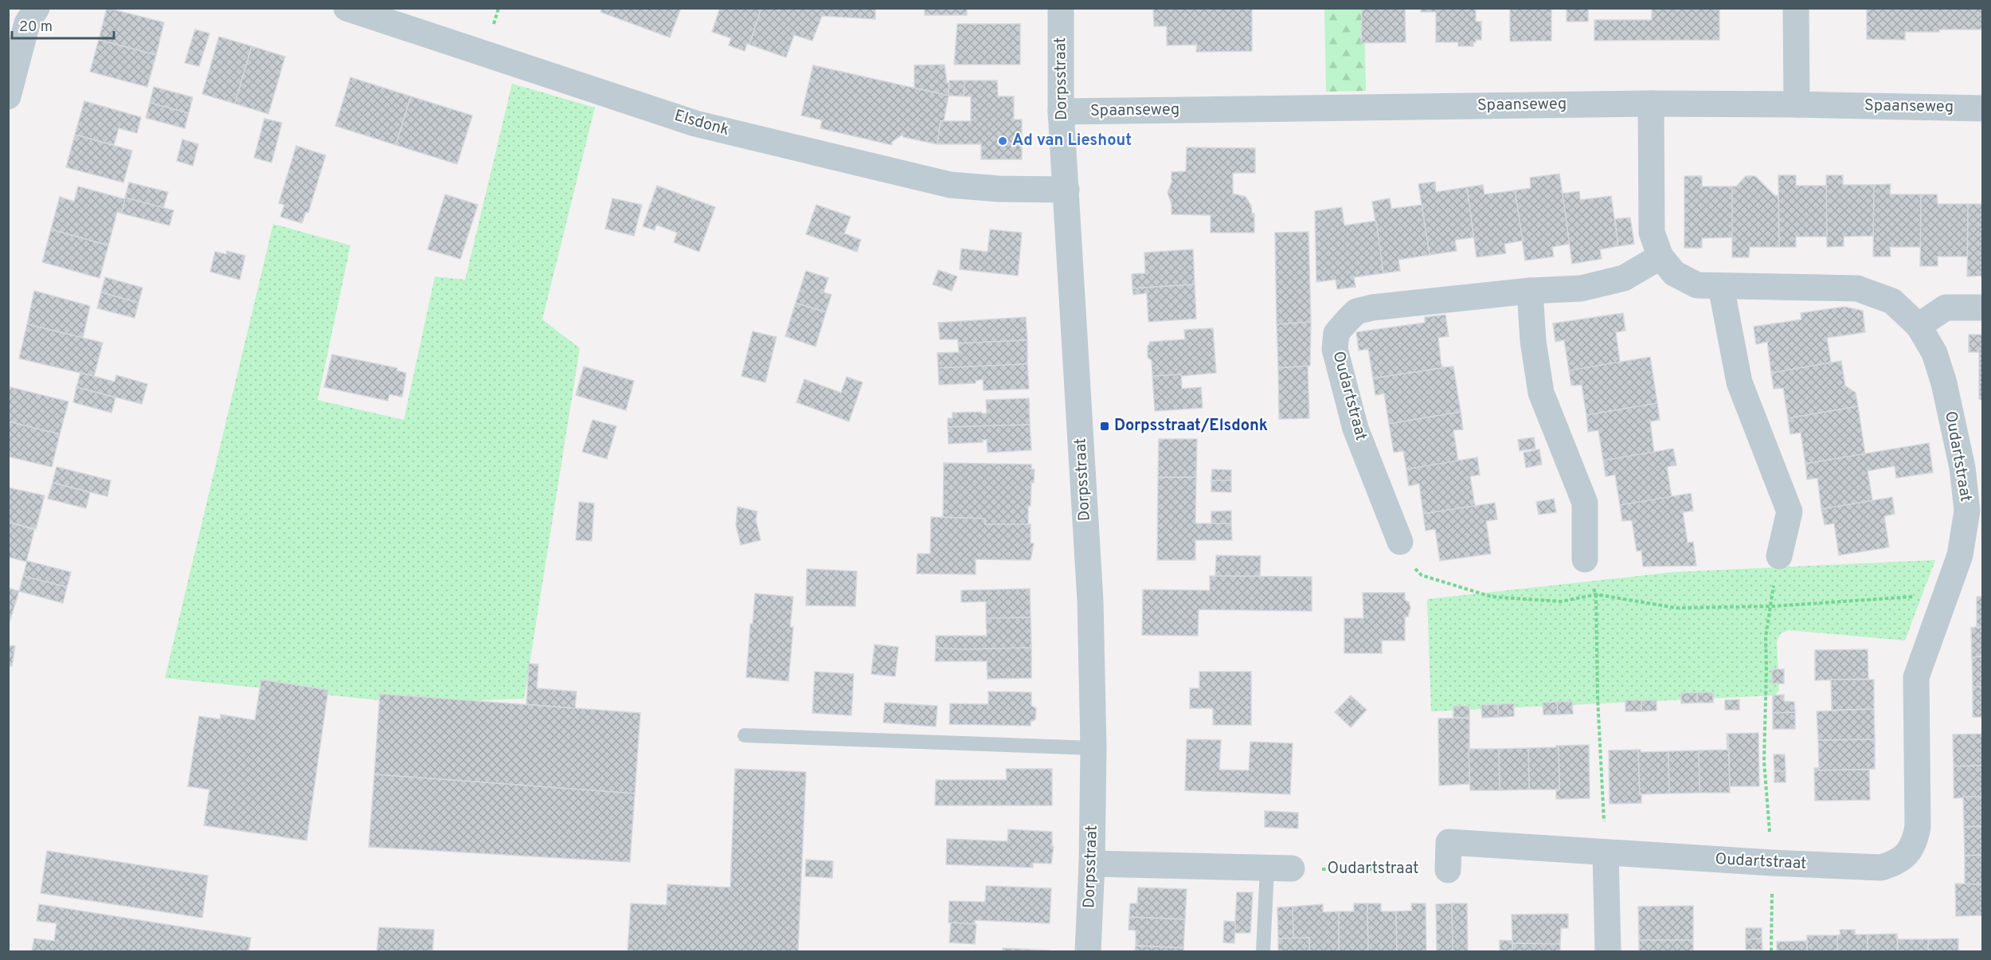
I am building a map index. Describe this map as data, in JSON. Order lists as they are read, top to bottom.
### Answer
{
  "streets": {
    "street": [
      "Dorpsstraat",
      "Spaanseweg",
      "Elsdonk",
      "Oudartstraat"
    ]
  },
  "crossings": [
    ["Dorpsstraat", "Spaanseweg"],
    ["Dorpsstraat", "Elsdonk"],
    ["Spaanseweg", "Oudartstraat"]
  ],
  "places": {
    "other": ["Ad van Lieshout"],
    "transit": ["Dorpsstraat/Elsdonk"]
  },
  "scale_bar": "20 m"
}
